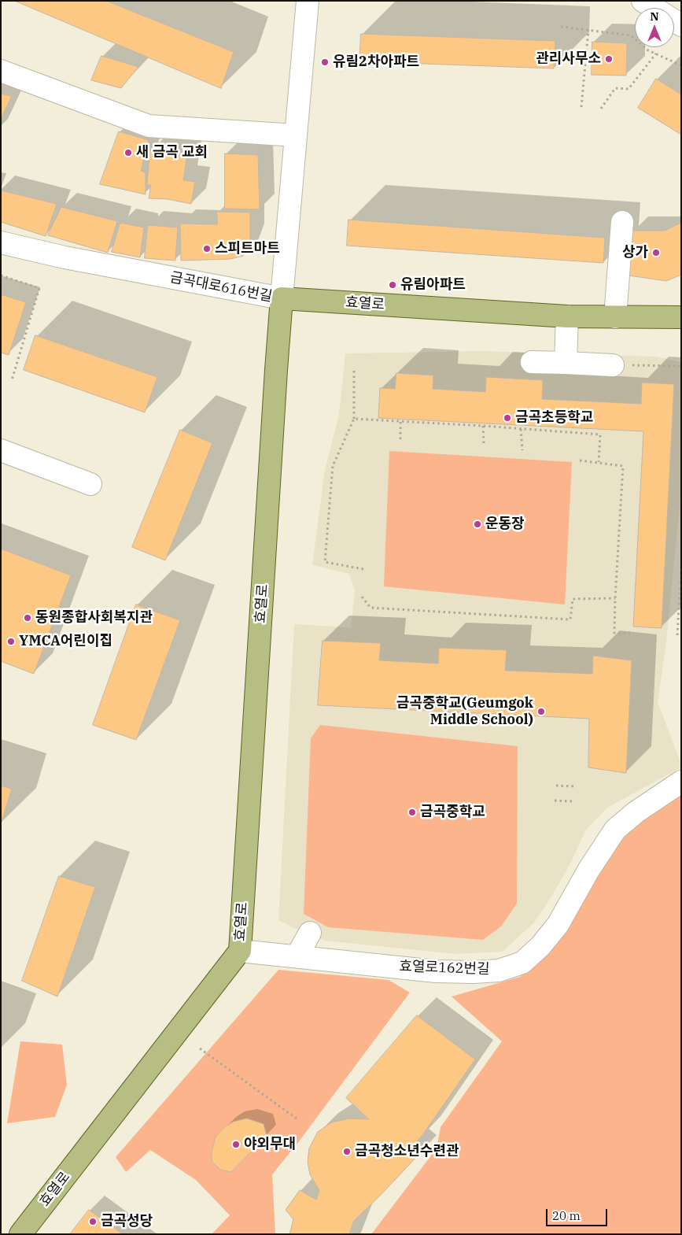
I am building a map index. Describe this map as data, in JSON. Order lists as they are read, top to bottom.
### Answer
{
  "streets": {
    "main road": ["효열로"],
    "street": ["금곡대로616번길", "효열로162번길"]
  },
  "crossings": [
    ["금곡대로616번길", "효열로"],
    ["효열로", "효열로162번길"]
  ],
  "places": [
    "관리사무소",
    "유림2차아파트",
    "새 금곡 교회",
    "스피트마트",
    "상가",
    "유림아파트",
    "금곡초등학교",
    "운동장",
    "동원종합사회복지관",
    "YMCA어린이집",
    "금곡중학교(Geumgok Middle School)",
    "금곡중학교",
    "야외무대",
    "금곡청소년수련관",
    "금곡성당"
  ],
  "scale_bar": "20 m",
  "north": "top"
}
